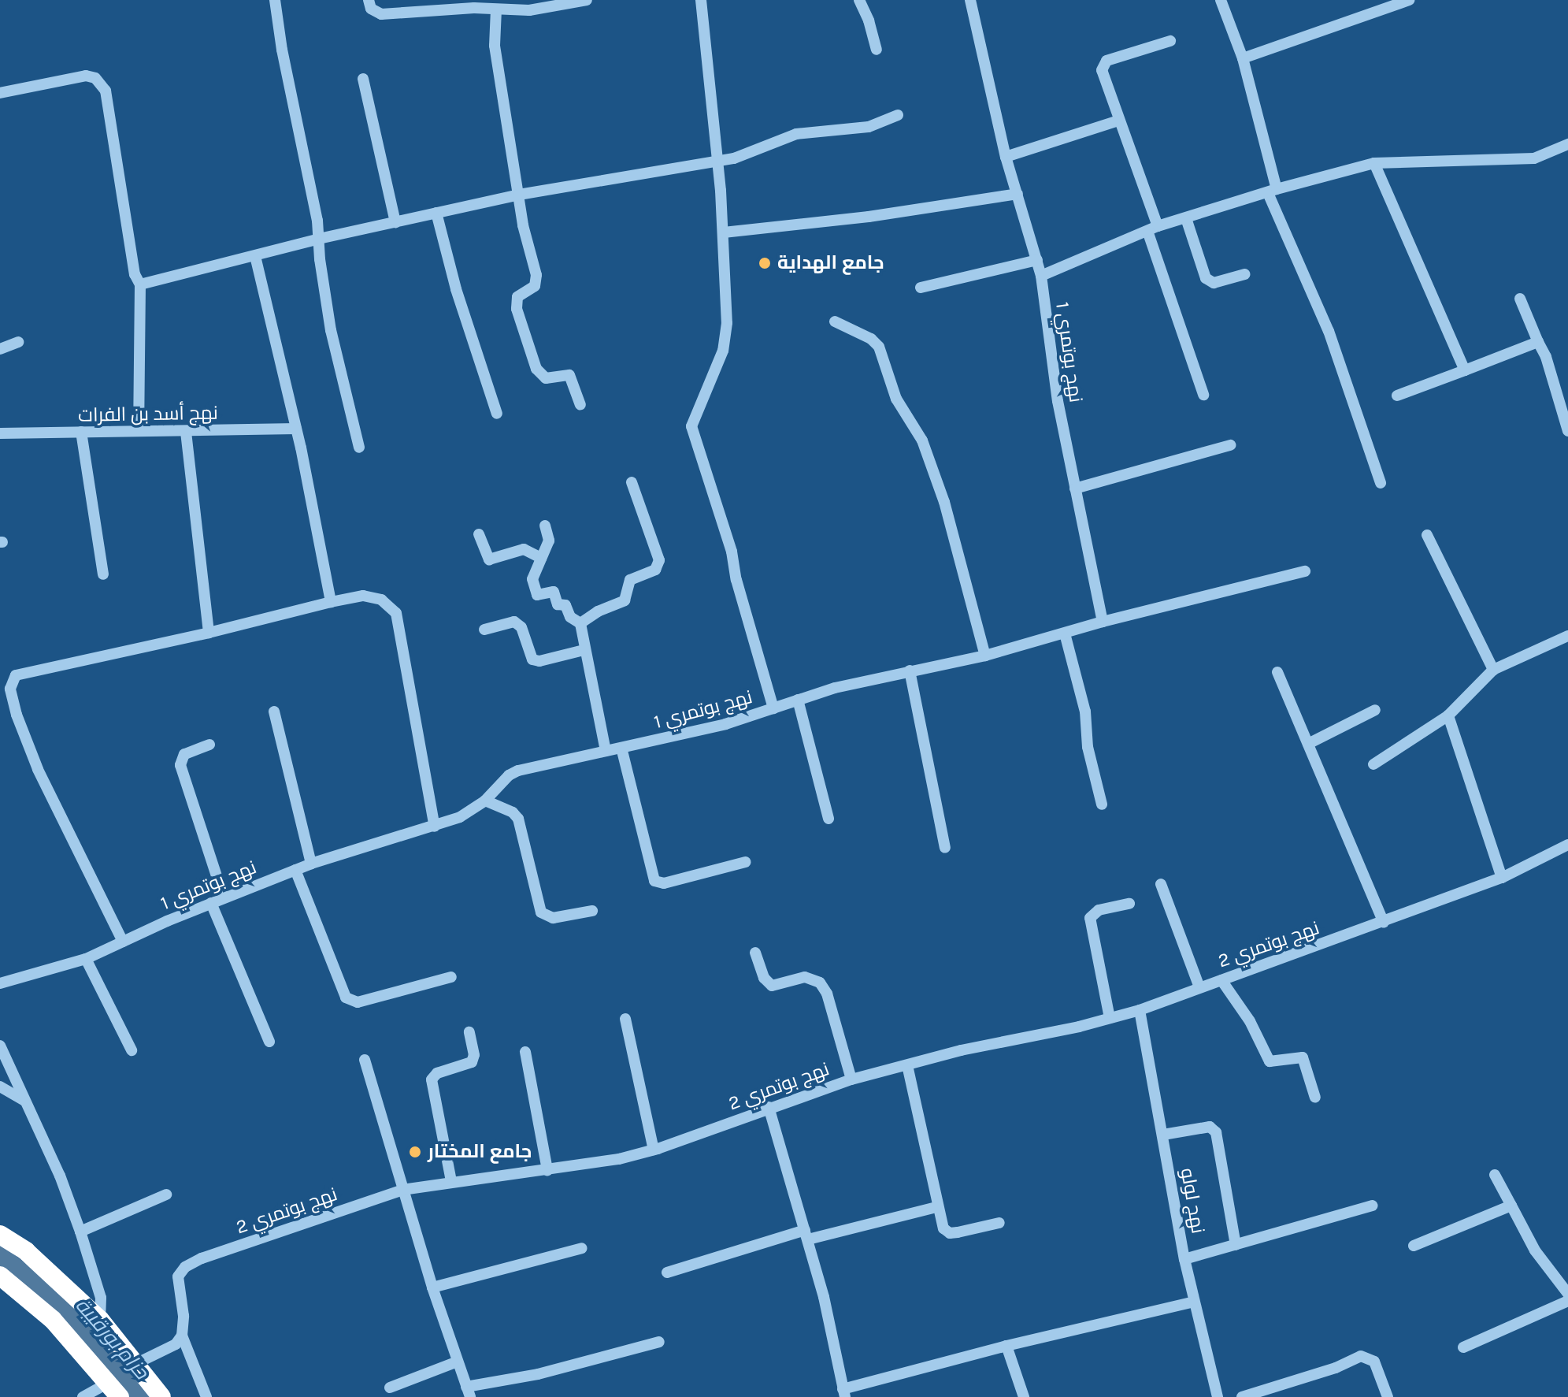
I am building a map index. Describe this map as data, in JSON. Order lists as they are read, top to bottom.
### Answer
{
  "streets": {
    "street": [
      "نهج بوتمري 1",
      "نهج أسد بن الفرات",
      "نهج بوتمري 2",
      "نهج لولو"
    ]
  },
  "crossings": [
    ["نهج بوتمري 2", "نهج لولو"]
  ],
  "water": ["حزام بورقيبة"],
  "places": ["جامع الهداية", "جامع المختار"]
}
